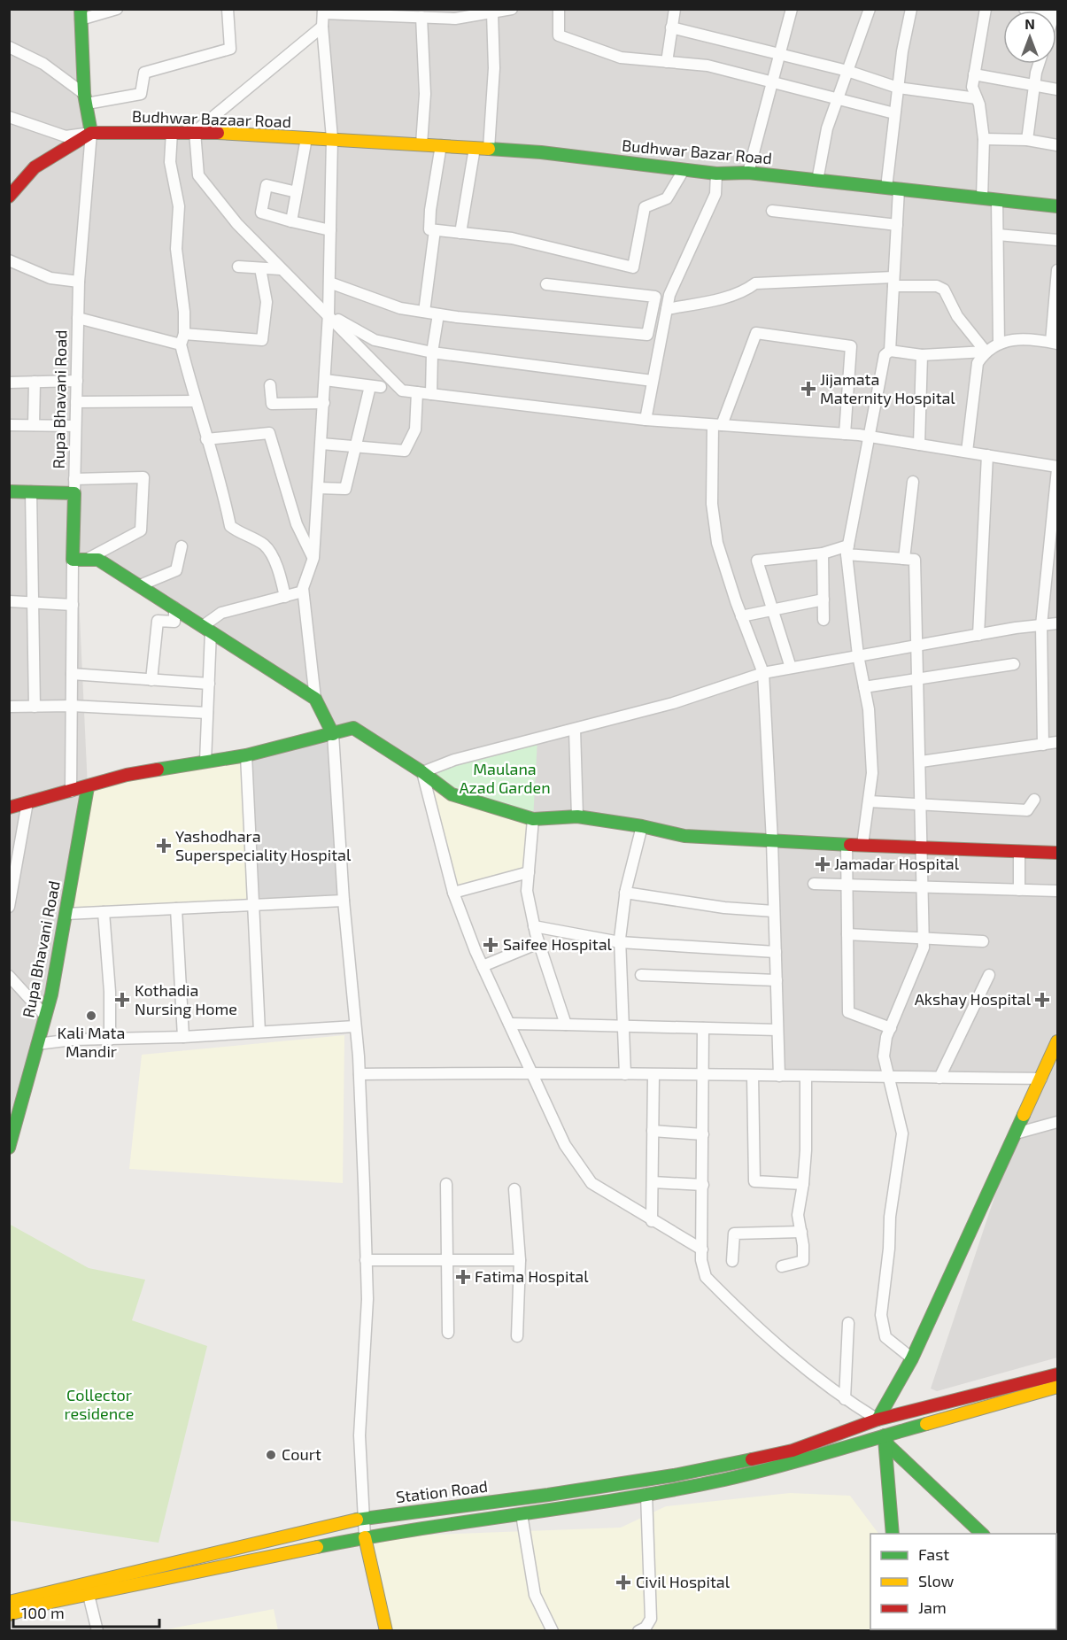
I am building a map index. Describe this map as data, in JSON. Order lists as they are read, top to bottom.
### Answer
{
  "streets": {
    "main road": [
      "Budhwar Bazaar Road",
      "Budhwar Bazar Road",
      "Rupa Bhavani Road",
      "Station Road"
    ]
  },
  "crossings": [
    ["Budhwar Bazaar Road", "Budhwar Bazar Road"],
    ["Budhwar Bazaar Road", "Rupa Bhavani Road"]
  ],
  "parks": ["Maulana Azad Garden", "Collector residence"],
  "places": {
    "health": [
      "Jijamata Maternity Hospital",
      "Yashodhara Superspeciality Hospital",
      "Jamadar Hospital",
      "Saifee Hospital",
      "Kothadia Nursing Home",
      "Akshay Hospital",
      "Fatima Hospital",
      "Civil Hospital"
    ],
    "other": ["Kali Mata Mandir", "Court"]
  },
  "legend": ["Fast", "Slow", "Jam"],
  "scale_bar": "100 m",
  "north": "top"
}
